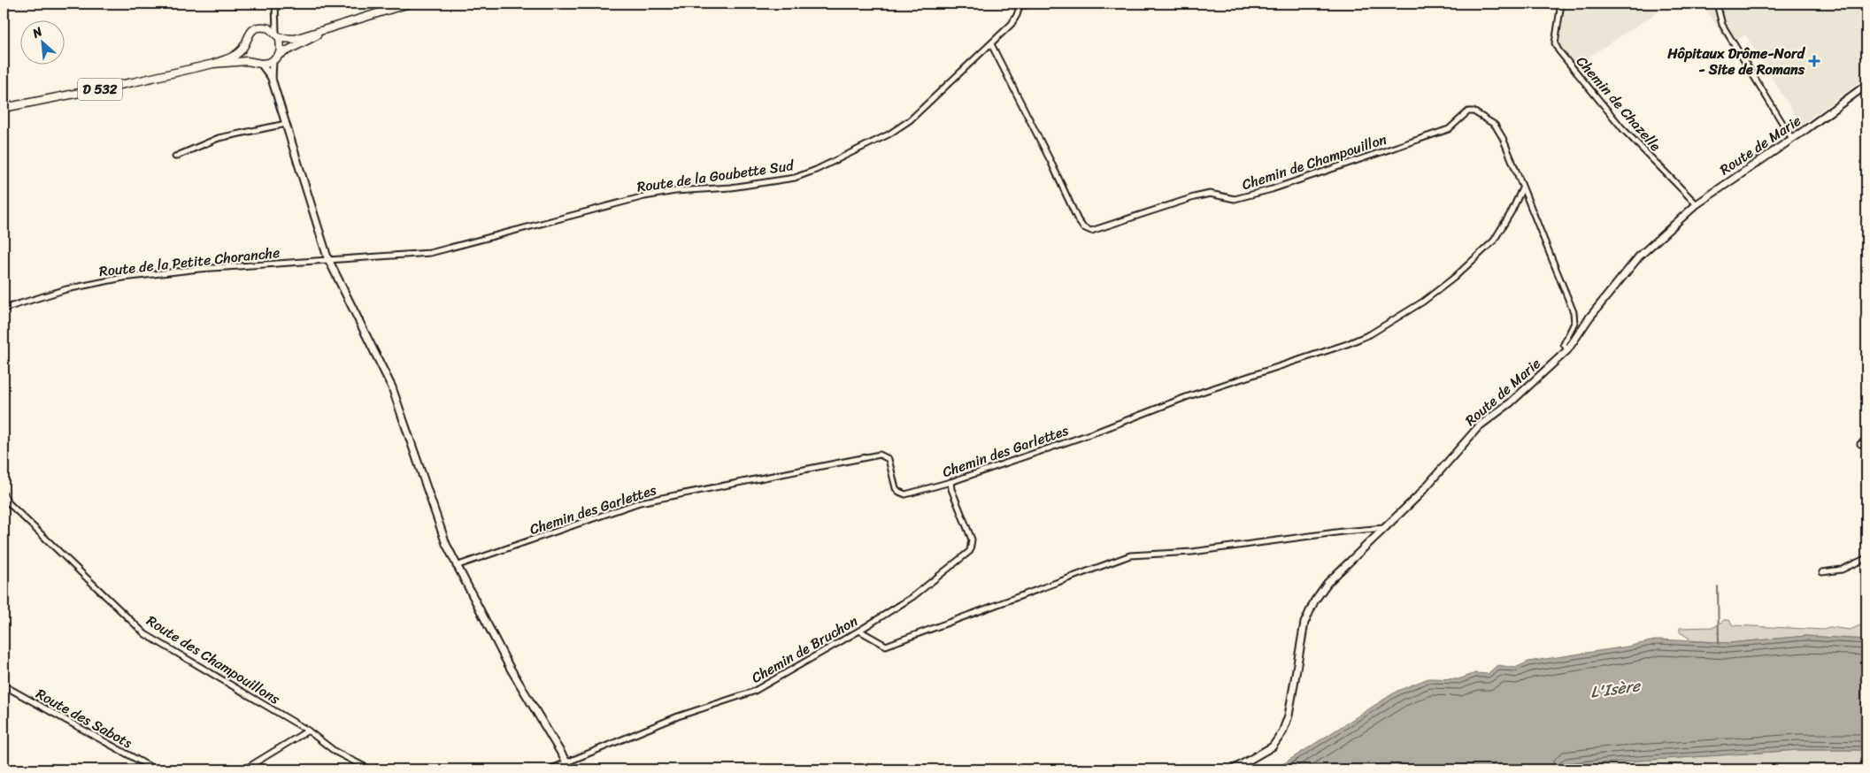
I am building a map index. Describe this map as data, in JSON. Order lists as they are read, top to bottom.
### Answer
{
  "streets": {
    "main road": ["D 532"],
    "street": [
      "Chemin de Chazelle",
      "Route de Marie",
      "Chemin de Champouillon",
      "Route de la Goubette Sud",
      "Route de la Petite Choranche",
      "Chemin des Garlettes",
      "Chemin de Bruchon",
      "Route des Champouillons",
      "Route des Sabots"
    ]
  },
  "crossings": [
    ["Chemin de Chazelle", "Route de Marie"],
    ["Chemin de Champouillon", "Route de la Goubette Sud"],
    ["Chemin de Champouillon", "Chemin des Garlettes"],
    ["Route de la Goubette Sud", "Route de la Petite Choranche"],
    ["Chemin des Garlettes", "Chemin de Bruchon"]
  ],
  "water": ["L'Isère"],
  "places": {
    "health": ["Hôpitaux Drôme-Nord - Site de Romans"]
  },
  "north": "top left"
}
